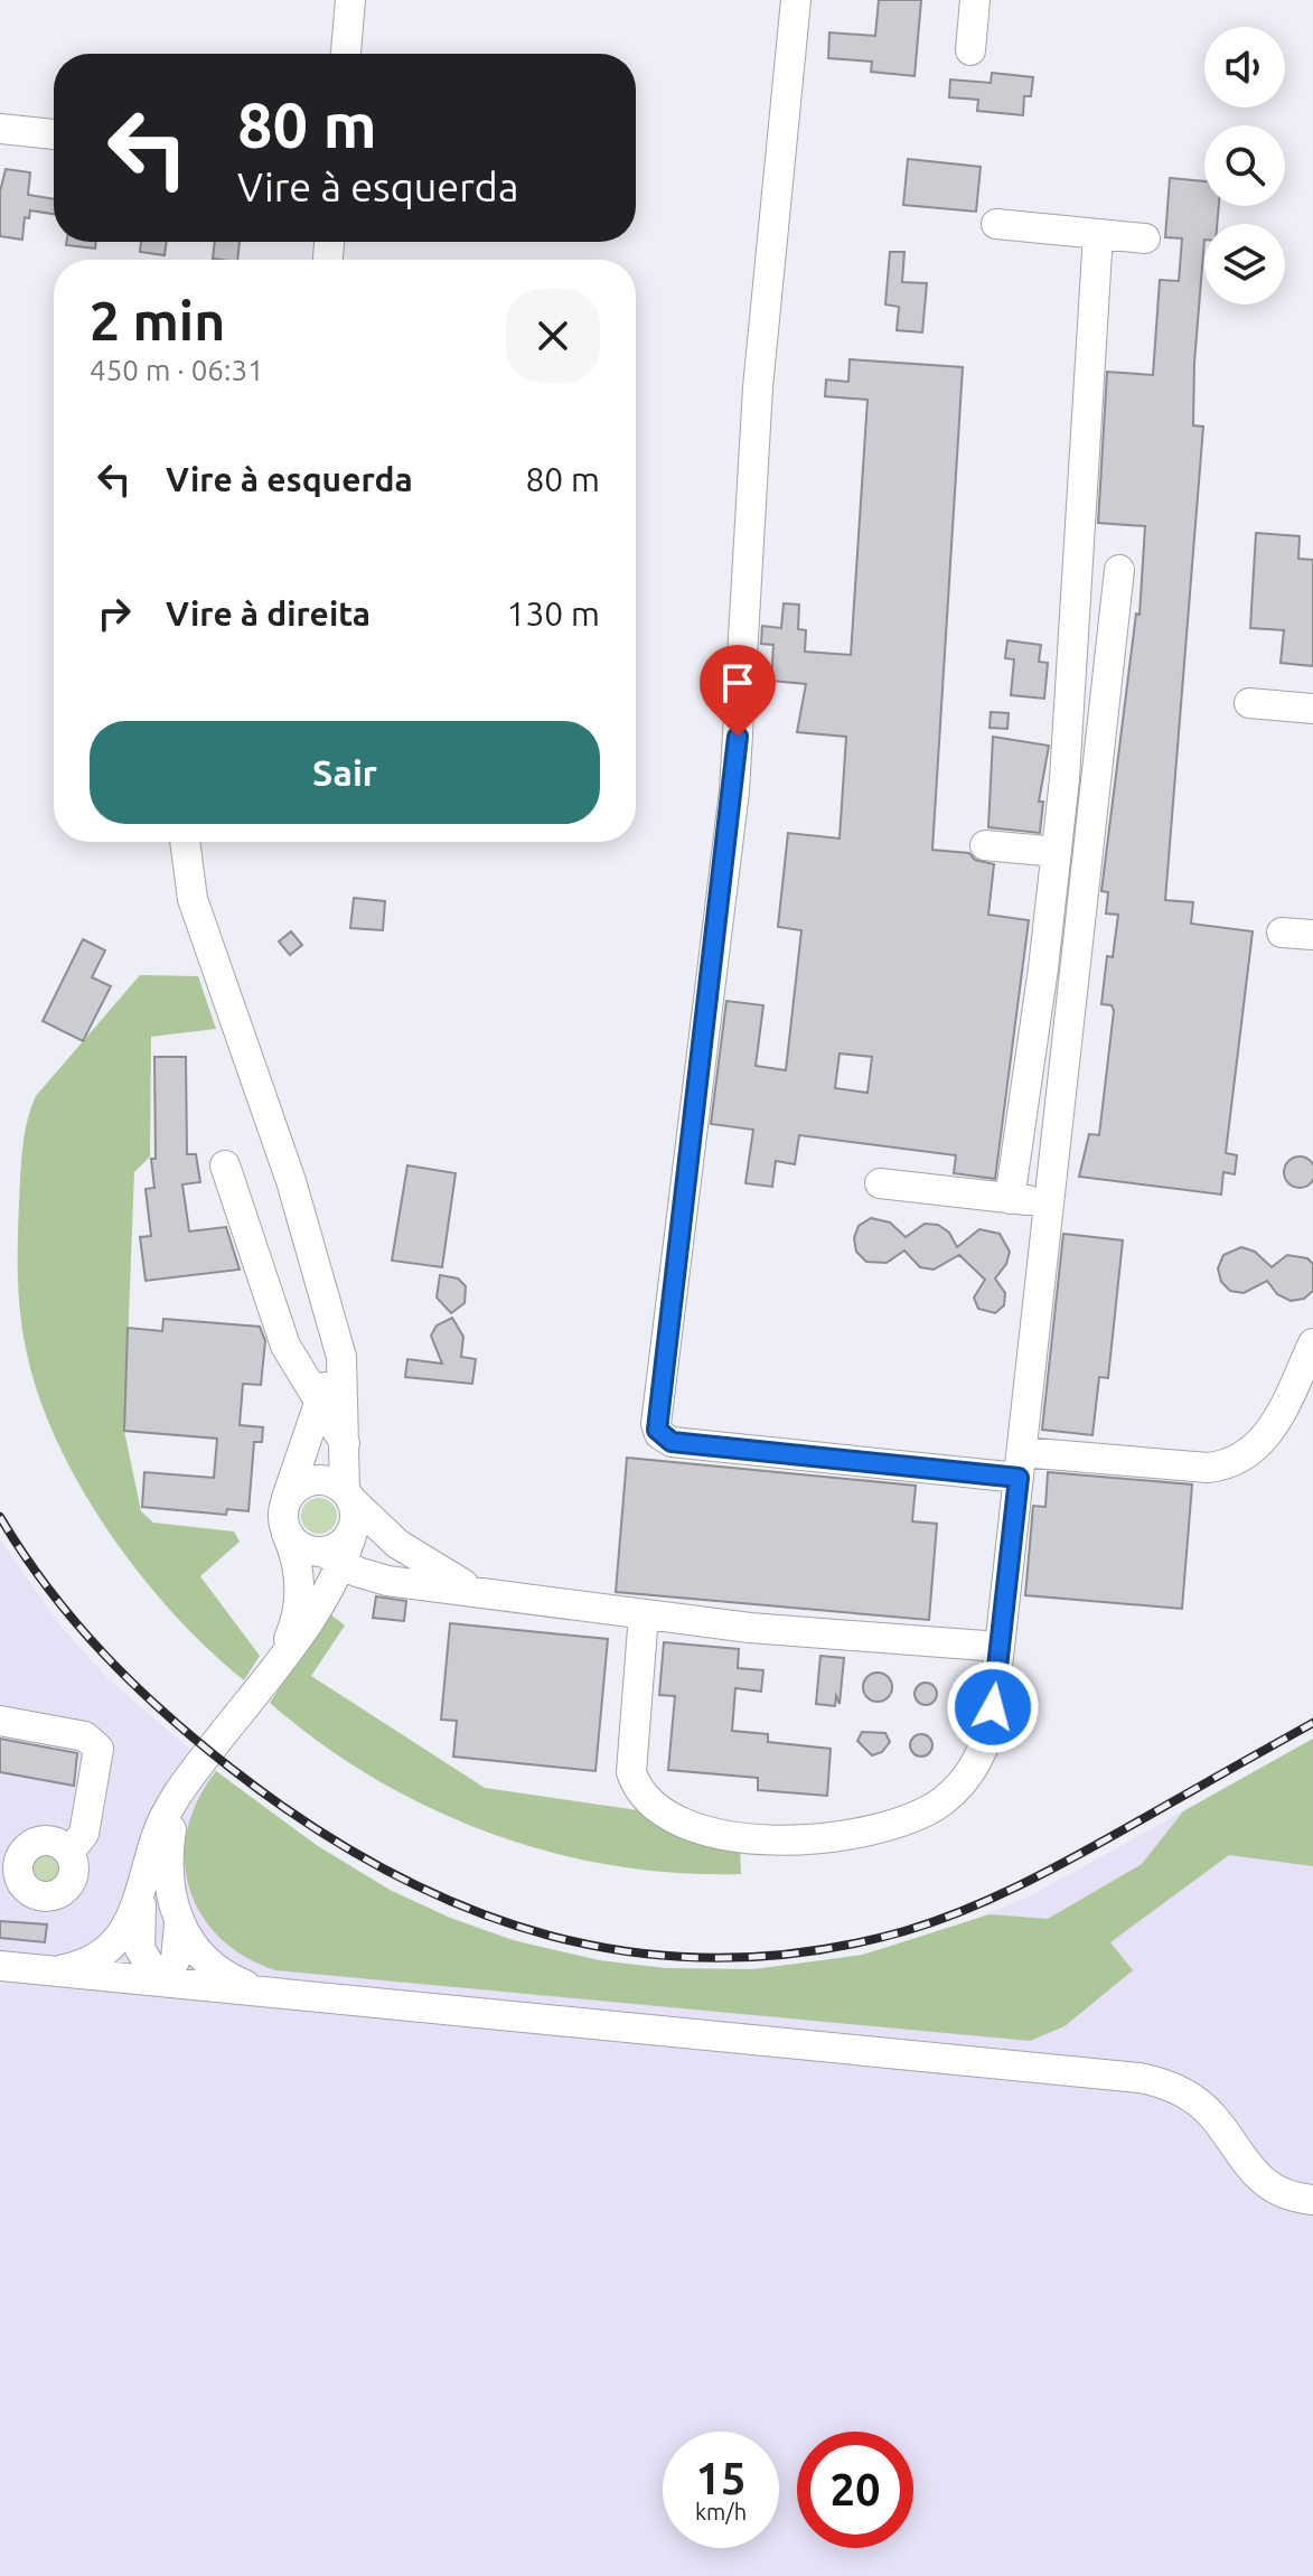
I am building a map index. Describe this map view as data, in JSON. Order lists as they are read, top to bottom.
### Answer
{
  "page": {
    "turn": ["80 m", "Vire à esquerda"],
    "heading": ["2 min", "450 m · 06:31"],
    "list": [
      {
        "name": "Vire à esquerda",
        "value": "80 m"
      },
      {
        "name": "Vire à direita",
        "value": "130 m"
      }
    ],
    "buttons": "Sair",
    "speed": "15 km/h",
    "limit": "20"
  }
}
